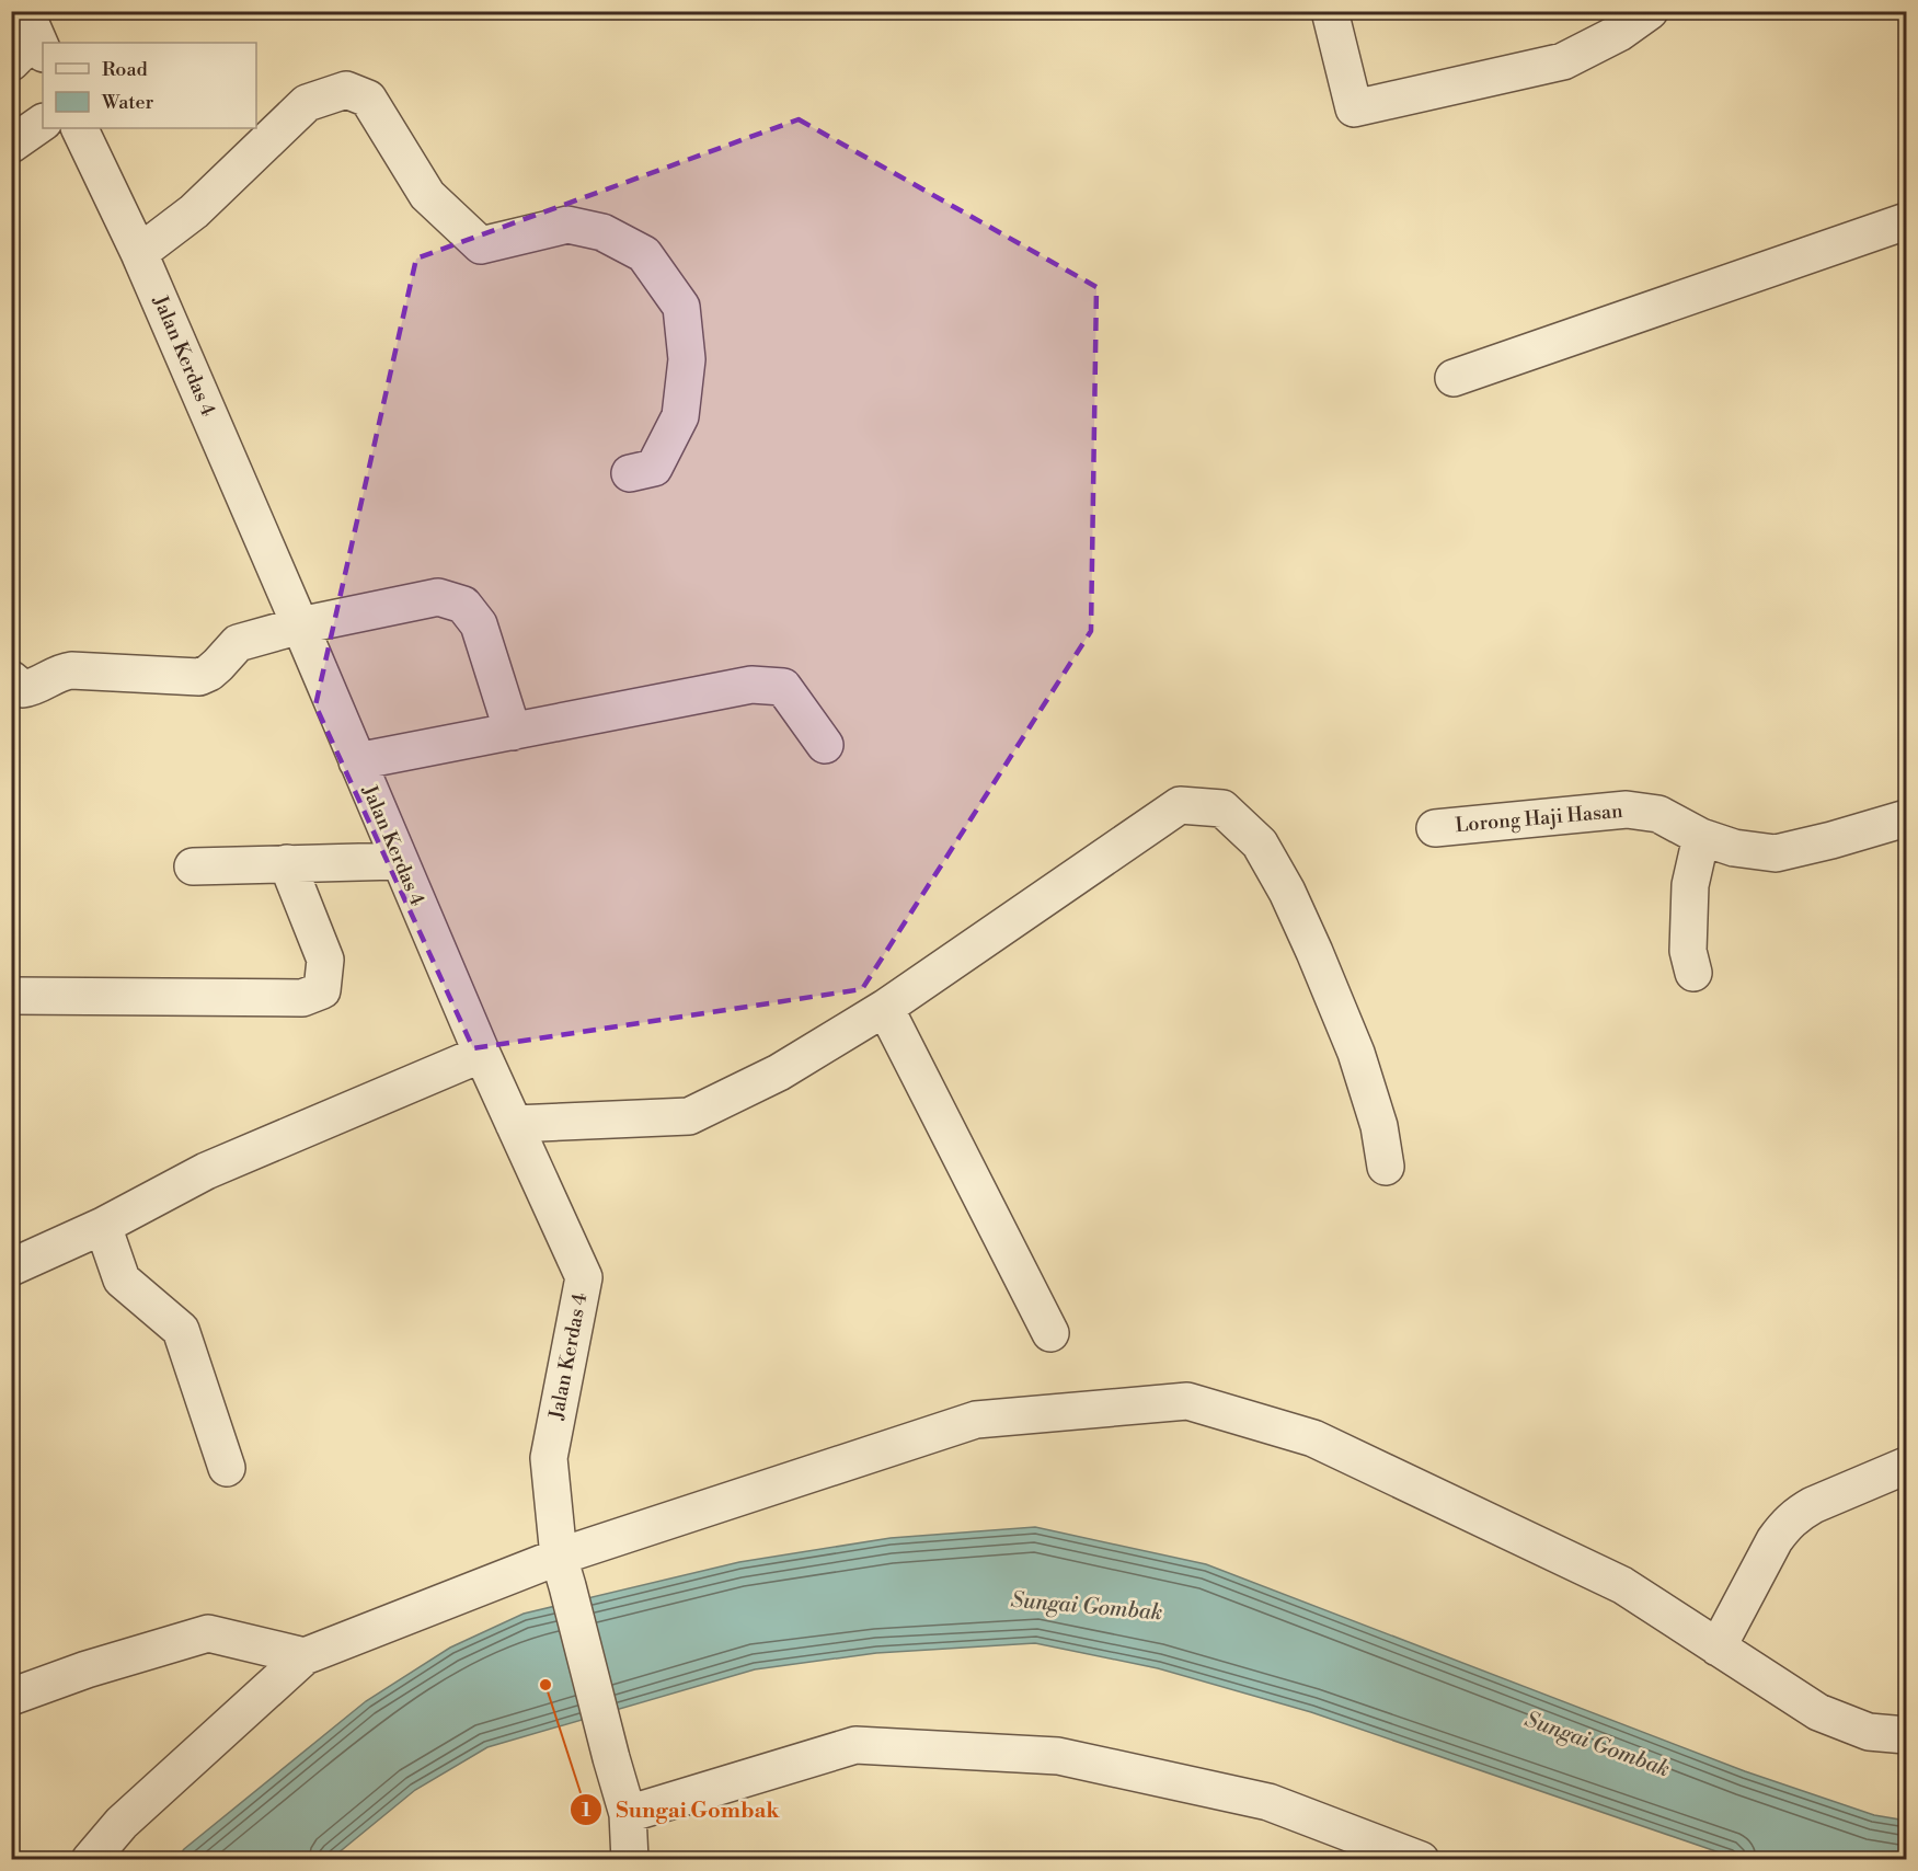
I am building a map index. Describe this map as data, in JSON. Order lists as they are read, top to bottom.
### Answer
{
  "streets": {
    "street": ["Jalan Kerdas 4", "Lorong Haji Hasan"]
  },
  "water": ["Sungai Gombak"],
  "places": ["Sungai Gombak"],
  "legend": ["Road", "Water"]
}
